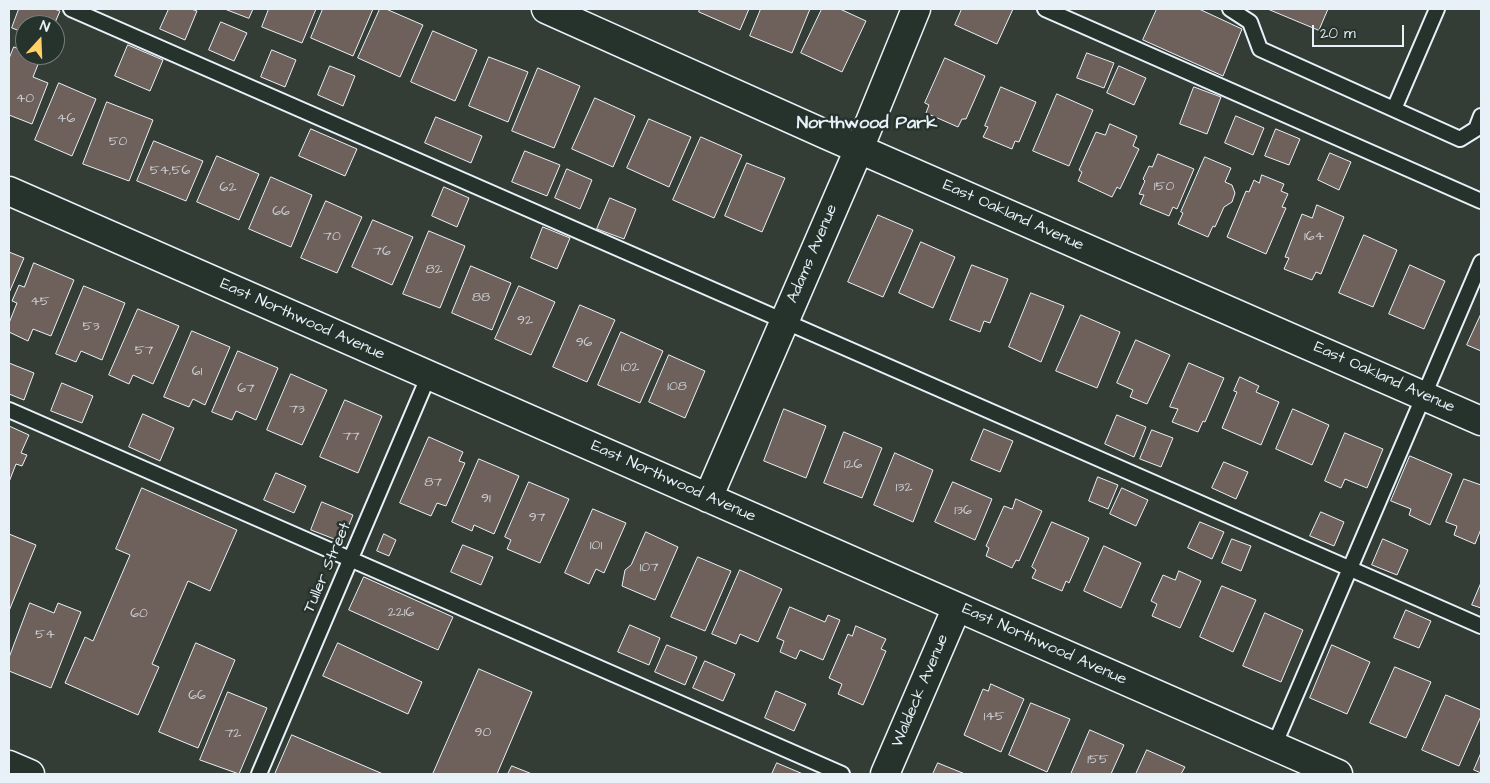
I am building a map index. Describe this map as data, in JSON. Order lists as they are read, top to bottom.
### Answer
{
  "streets": {
    "street": [
      "East Oakland Avenue",
      "Adams Avenue",
      "East Northwood Avenue",
      "Waldeck Avenue"
    ],
    "lane": ["Tuller Street"]
  },
  "crossings": [
    ["East Oakland Avenue", "Adams Avenue"],
    ["Adams Avenue", "East Northwood Avenue"],
    ["East Northwood Avenue", "Tuller Street"],
    ["East Northwood Avenue", "Waldeck Avenue"]
  ],
  "districts": ["Northwood Park"],
  "house_numbers": [
    "40",
    "46",
    "50",
    "54,56",
    "150",
    "62",
    "66",
    "70",
    "164",
    "76",
    "82",
    "88",
    "45",
    "92",
    "53",
    "96",
    "57",
    "102",
    "61",
    "108",
    "67",
    "73",
    "77",
    "126",
    "87",
    "132",
    "91",
    "136",
    "97",
    "101",
    "107",
    "2216",
    "60",
    "54",
    "66",
    "145",
    "90",
    "72",
    "155"
  ],
  "scale_bar": "20 m",
  "north": "top"
}
